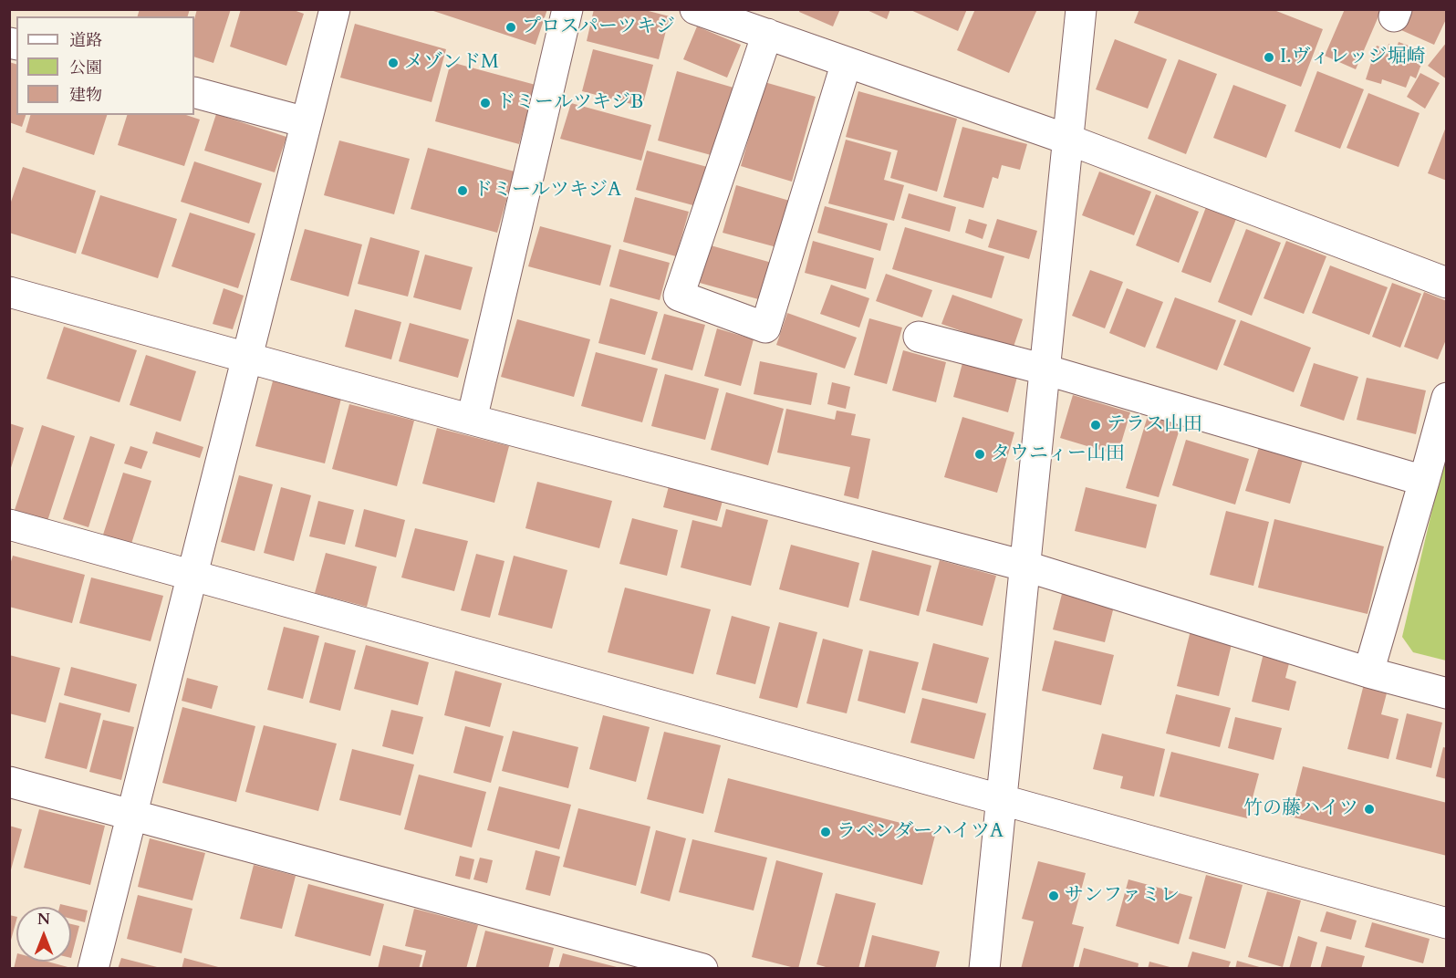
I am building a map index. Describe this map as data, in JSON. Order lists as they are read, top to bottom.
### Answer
{
  "places": [
    "プロスパーツキジ",
    "I.ヴィレッジ堀崎",
    "メゾンドM",
    "ドミールツキジB",
    "ドミールツキジA",
    "テラス山田",
    "タウニィー山田",
    "竹の藤ハイツ",
    "ラベンダーハイツA",
    "サンファミレ"
  ],
  "legend": ["道路", "公園", "建物"],
  "north": "top"
}
